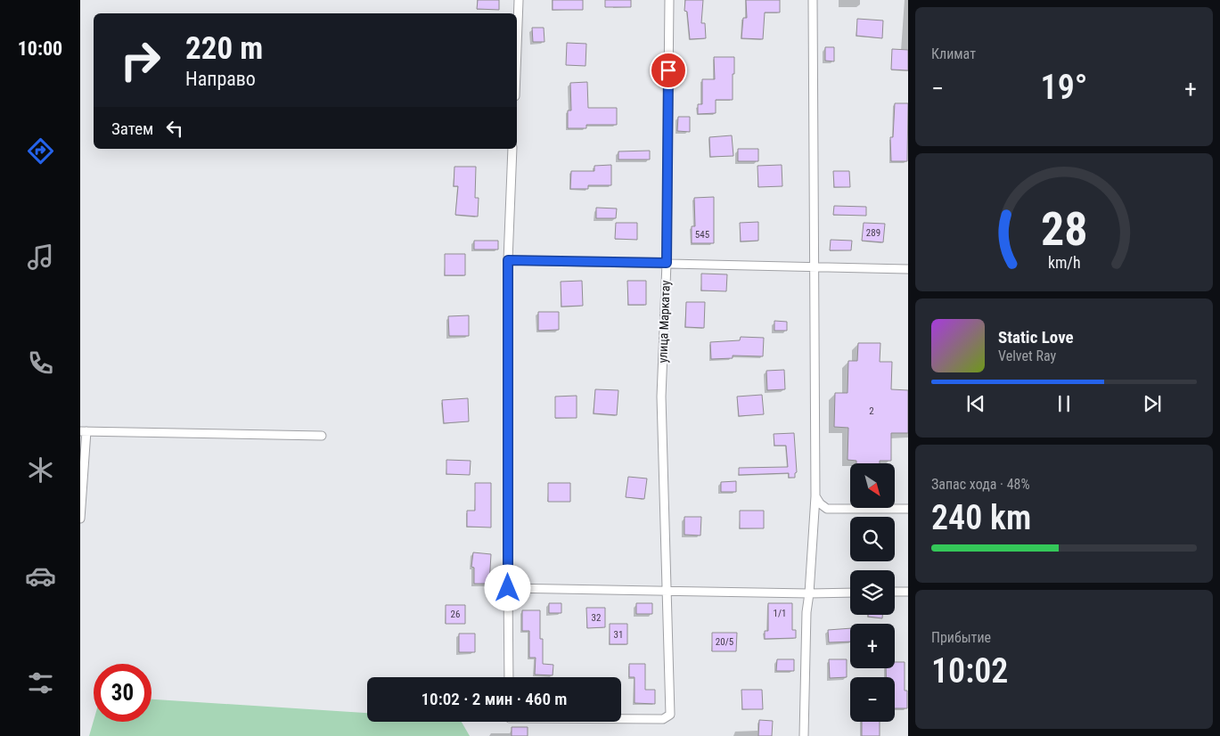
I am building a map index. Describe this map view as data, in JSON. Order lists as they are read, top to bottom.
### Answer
{
  "streets": {
    "street": ["улица Маркатау"]
  },
  "house_numbers": [
    "289",
    "545",
    "2",
    "1/1",
    "26",
    "32",
    "31",
    "20/5"
  ],
  "north": "bottom right",
  "page": {
    "tabs": "10:00",
    "tile": [
      "Климат",
      ["Запас хода · 48%", "240 km"],
      ["Прибытие", "10:02"]
    ],
    "turn": ["220 m", "Направо"],
    "heat": ["−", "19°", "+"],
    "then": "Затем",
    "song": ["Static Love", "Velvet Ray"],
    "map_buttons": ["+", "−"],
    "limit": "30",
    "trip": "10:02 · 2 мин · 460 m",
    "gauge": ["28", "km/h"]
  }
}
